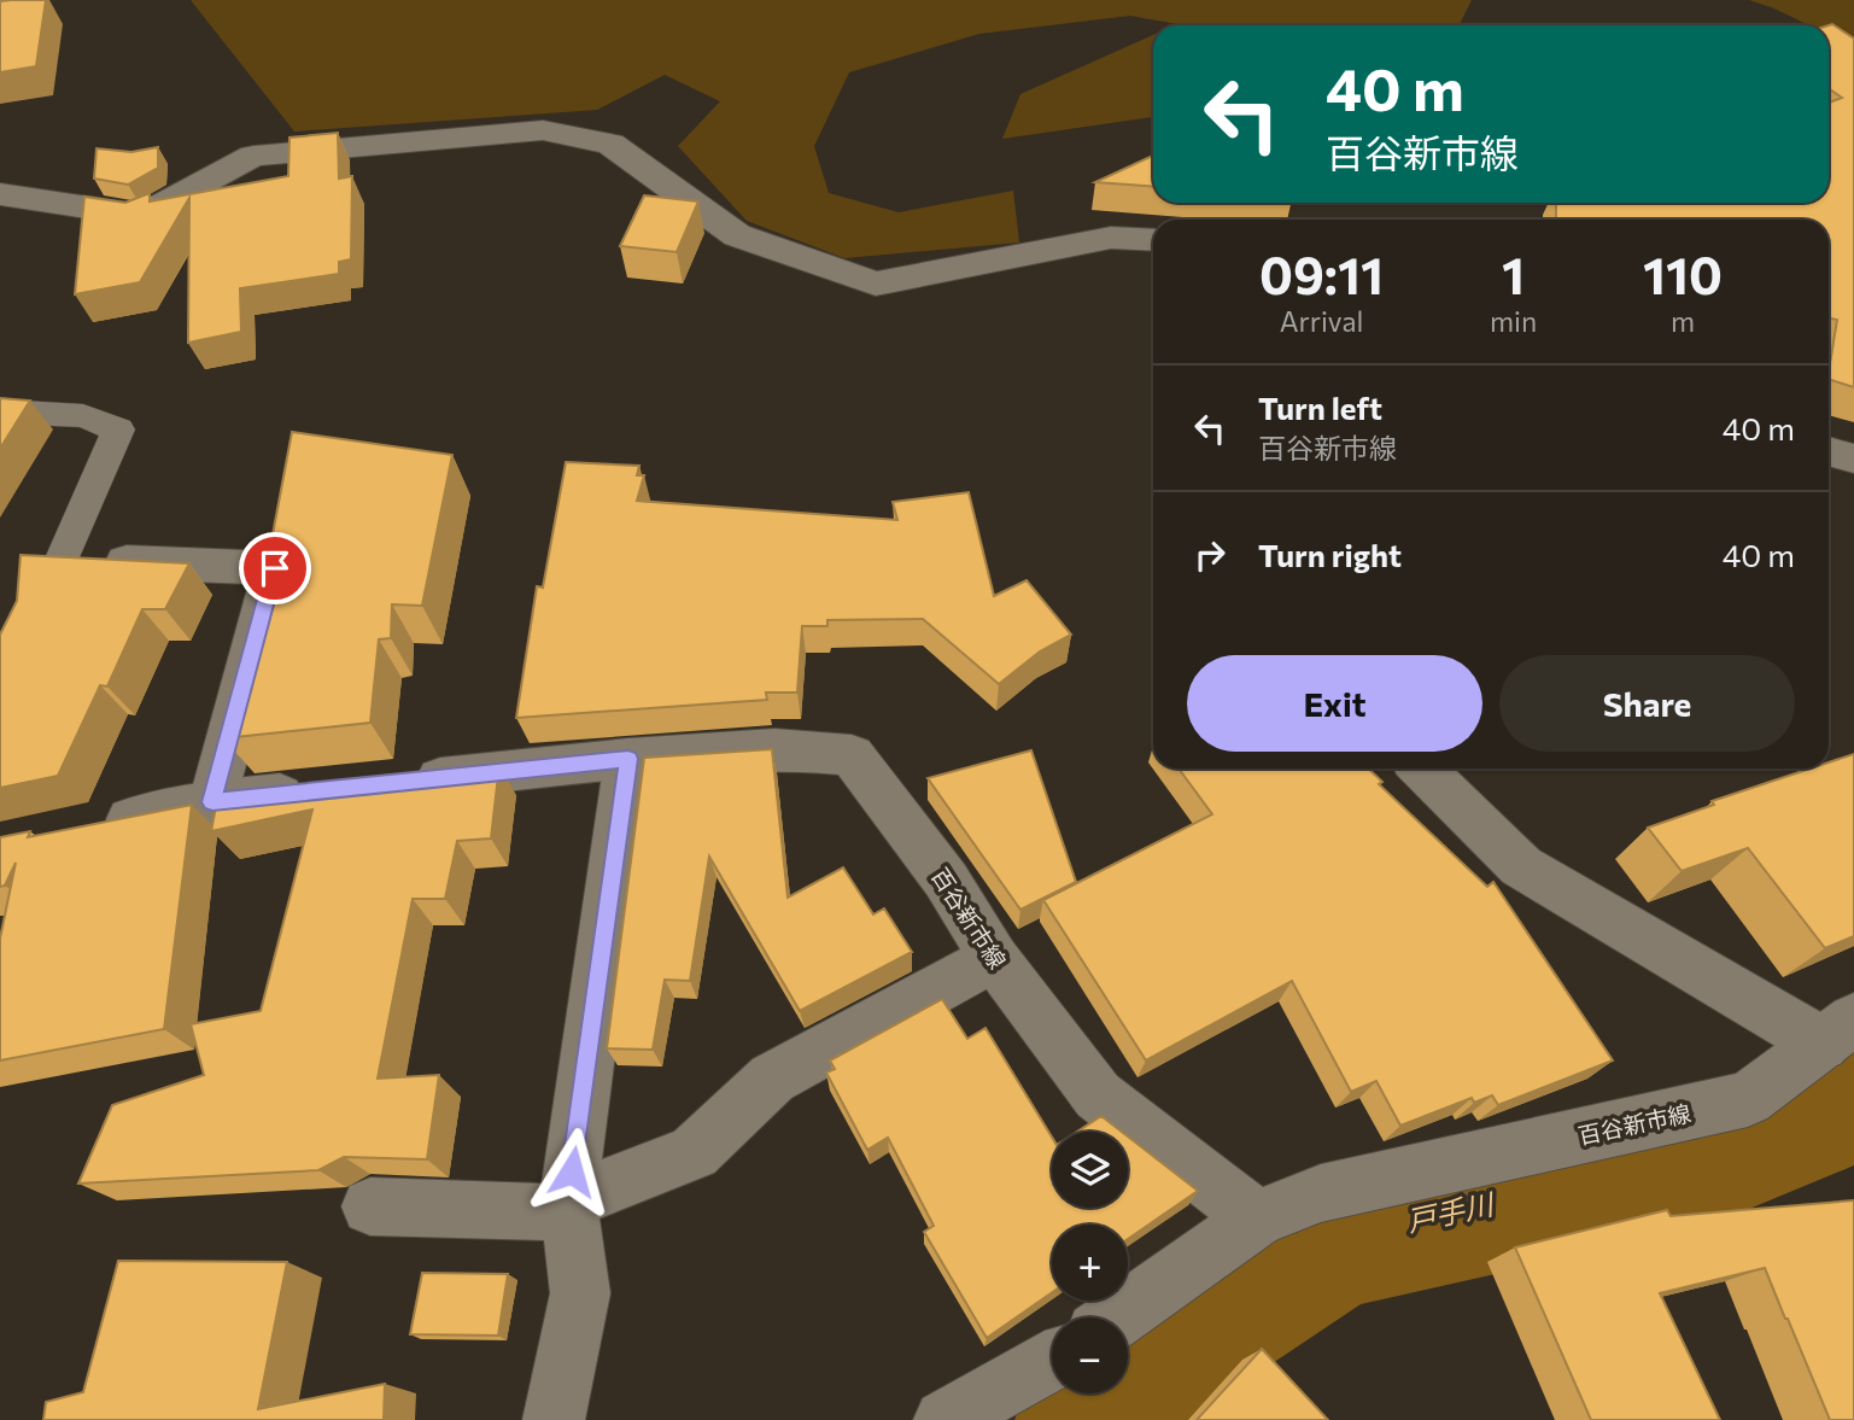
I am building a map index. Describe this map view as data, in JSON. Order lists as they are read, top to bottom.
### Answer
{
  "streets": {
    "street": ["百谷新市線"]
  },
  "water": ["戸手川"],
  "page": {
    "turn": ["40 m", "百谷新市線"],
    "eta": [
      "09:11",
      "Arrival",
      "1",
      "min",
      "110",
      "m"
    ],
    "list": [
      {
        "name": "Turn left",
        "note": "百谷新市線",
        "value": "40 m"
      },
      {
        "name": "Turn right",
        "value": "40 m"
      }
    ],
    "buttons": ["Exit", "Share"],
    "map_buttons": ["+", "−"]
  }
}
